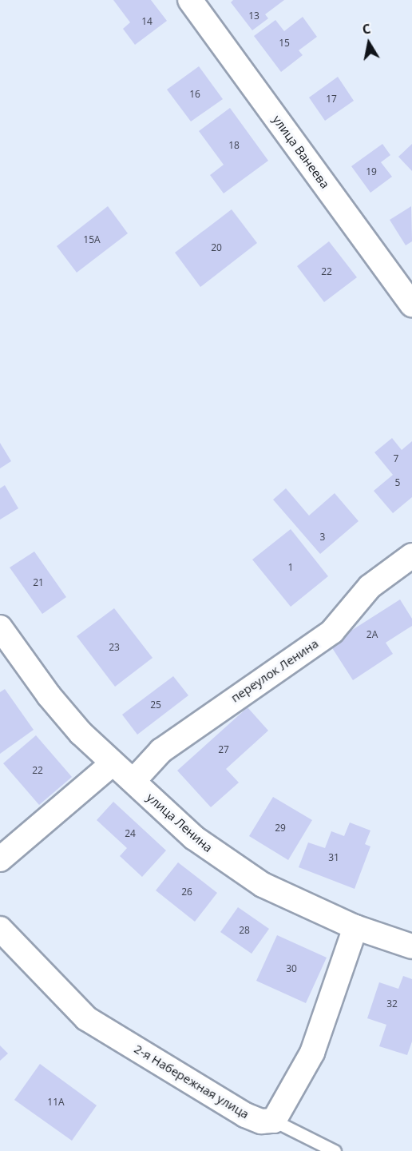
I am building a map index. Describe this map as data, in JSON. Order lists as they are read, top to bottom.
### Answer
{
  "streets": {
    "street": [
      "улица Ванеева",
      "переулок Ленина",
      "улица Ленина",
      "2-я Набережная улица"
    ]
  },
  "crossings": [
    ["переулок Ленина", "улица Ленина"]
  ],
  "house_numbers": [
    "13",
    "14",
    "15",
    "16",
    "17",
    "18",
    "19",
    "15А",
    "20",
    "22",
    "7",
    "5",
    "3",
    "1",
    "21",
    "2А",
    "23",
    "25",
    "27",
    "22",
    "29",
    "24",
    "31",
    "26",
    "28",
    "30",
    "32",
    "11А"
  ],
  "north": "top"
}
